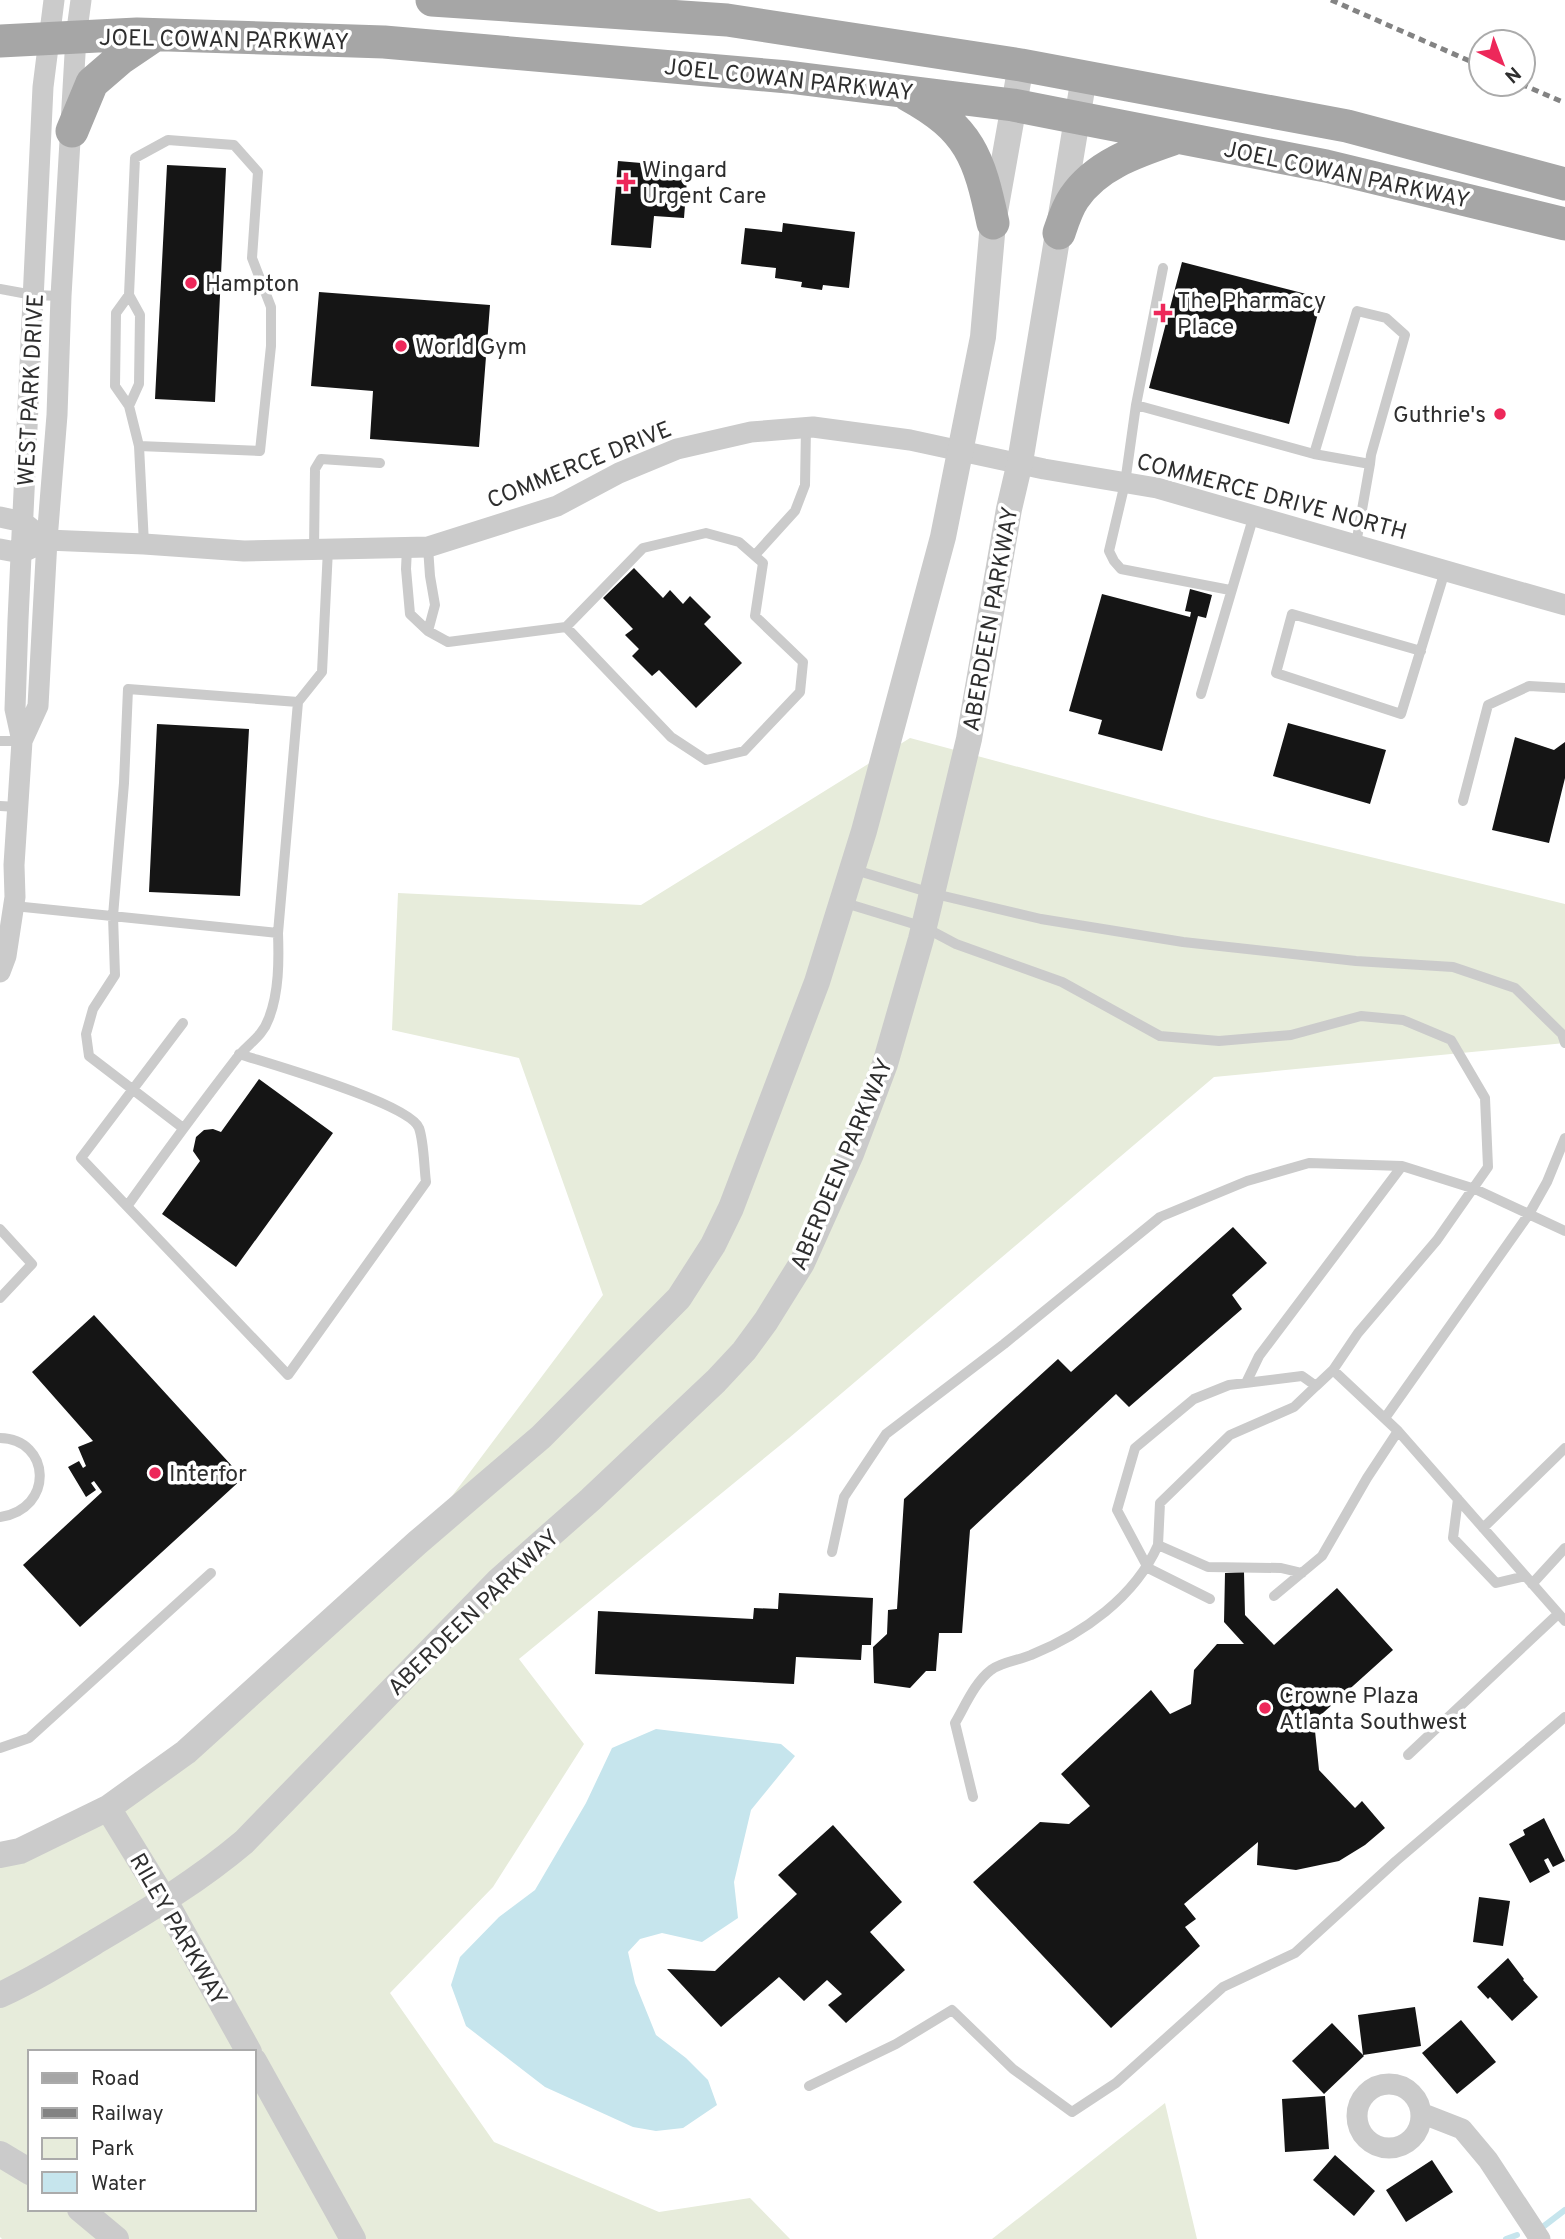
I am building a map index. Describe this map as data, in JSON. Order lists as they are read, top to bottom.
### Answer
{
  "streets": {
    "main road": ["JOEL COWAN PARKWAY"],
    "street": [
      "WEST PARK DRIVE",
      "COMMERCE DRIVE",
      "COMMERCE DRIVE NORTH",
      "ABERDEEN PARKWAY",
      "RILEY PARKWAY"
    ]
  },
  "crossings": [
    ["JOEL COWAN PARKWAY", "WEST PARK DRIVE"],
    ["JOEL COWAN PARKWAY", "ABERDEEN PARKWAY"],
    ["WEST PARK DRIVE", "COMMERCE DRIVE"],
    ["COMMERCE DRIVE", "COMMERCE DRIVE NORTH"],
    ["COMMERCE DRIVE NORTH", "ABERDEEN PARKWAY"],
    ["ABERDEEN PARKWAY", "RILEY PARKWAY"]
  ],
  "places": {
    "health": ["Wingard Urgent Care", "The Pharmacy Place"],
    "other": [
      "Hampton",
      "World Gym",
      "Guthrie's",
      "Interfor",
      "Crowne Plaza Atlanta Southwest"
    ]
  },
  "legend": [
    "Road",
    "Railway",
    "Park",
    "Water"
  ],
  "north": "bottom right"
}
